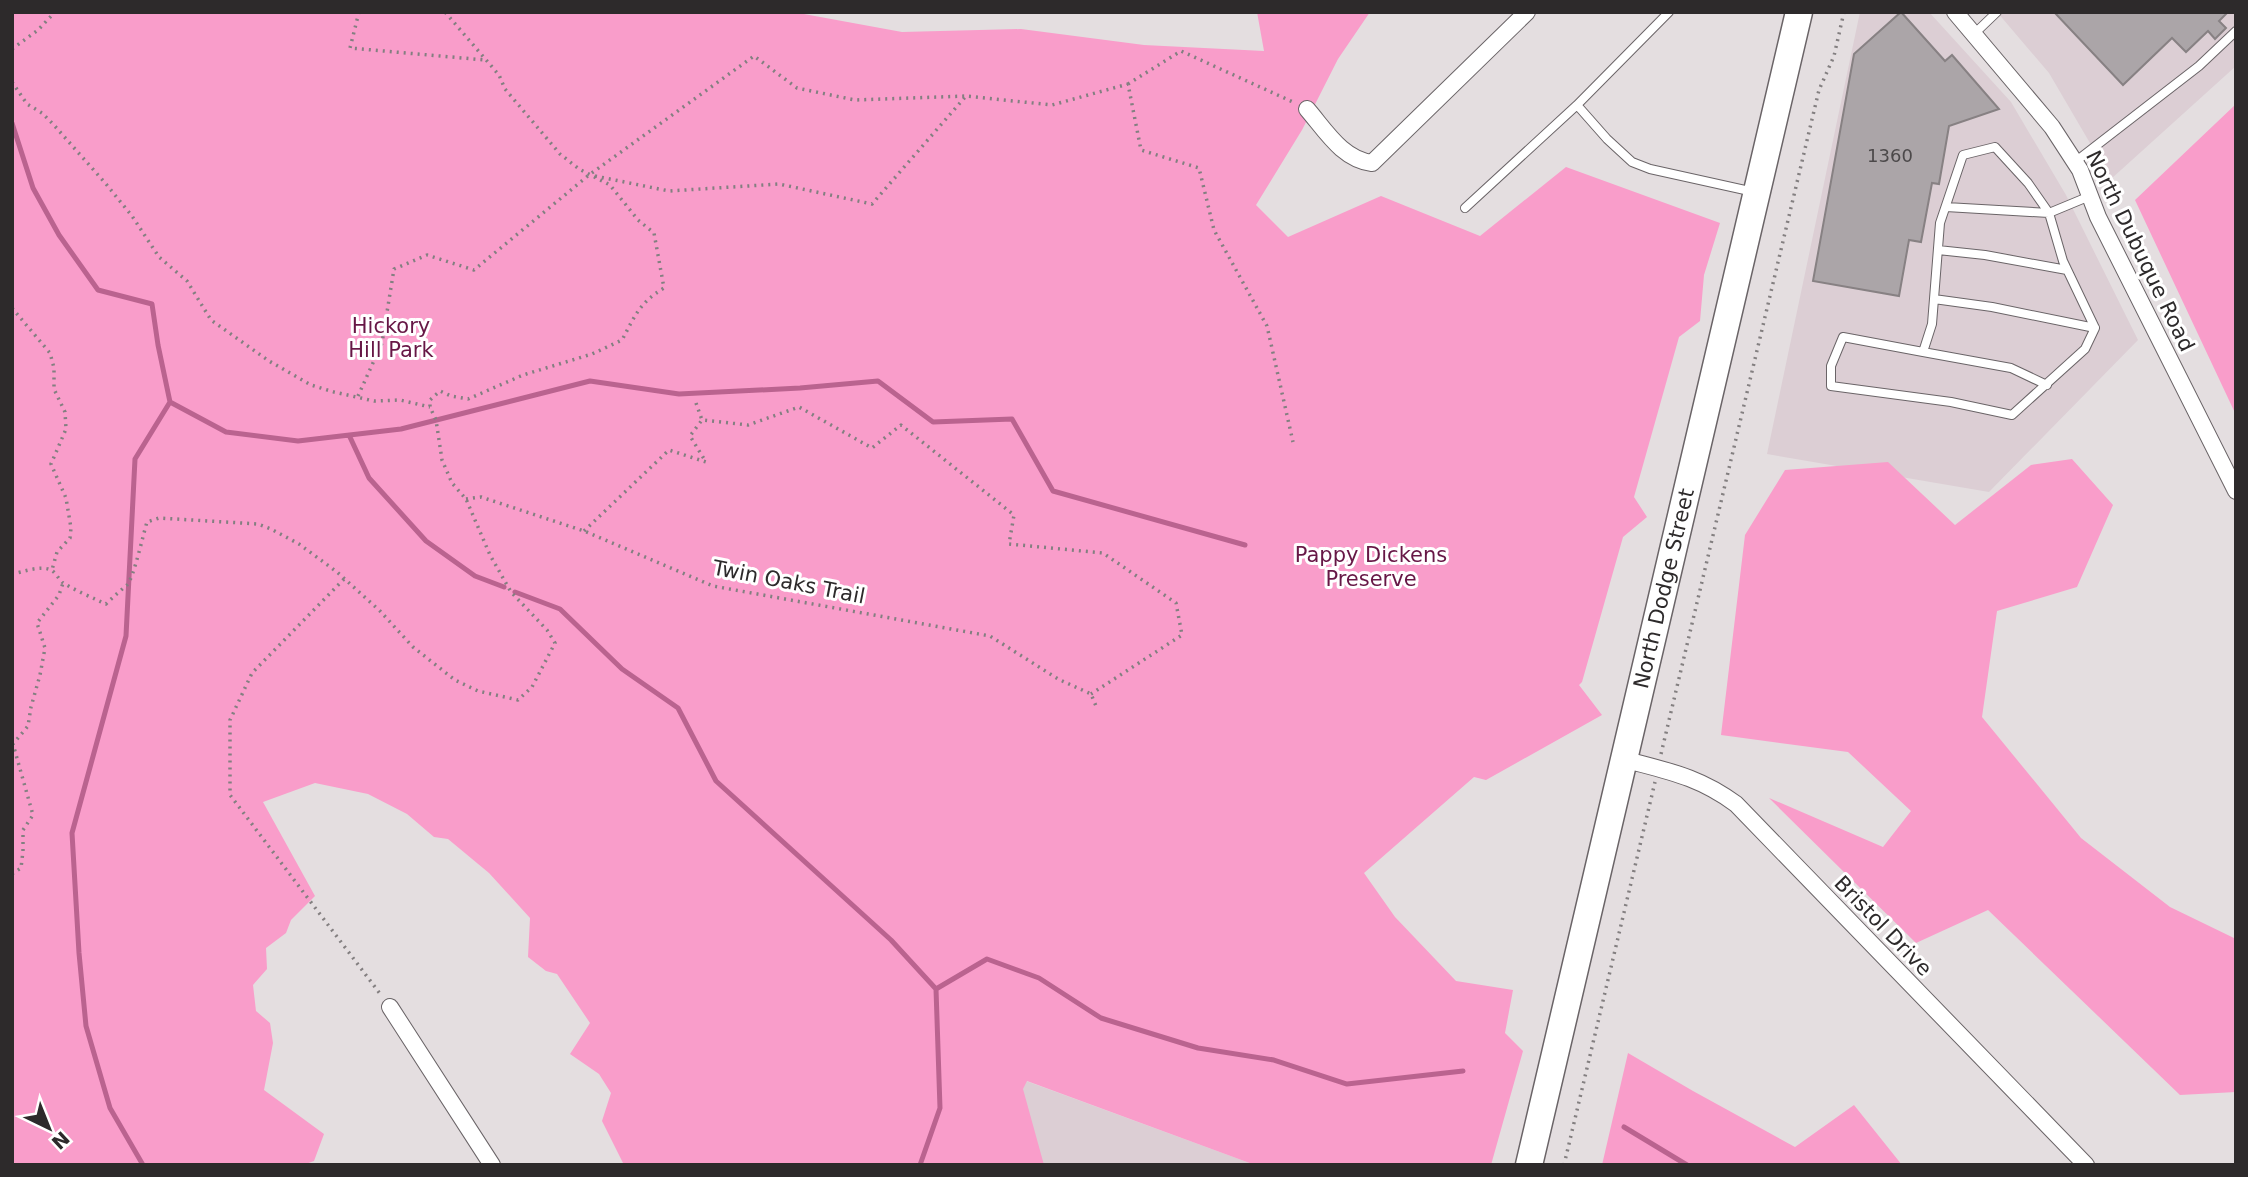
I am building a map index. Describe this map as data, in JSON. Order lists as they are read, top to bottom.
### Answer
{
  "streets": {
    "main road": ["North Dodge Street"],
    "street": ["North Dubuque Road", "Bristol Drive"],
    "path": ["Twin Oaks Trail"]
  },
  "crossings": [
    ["North Dodge Street", "Bristol Drive"]
  ],
  "parks": ["Hickory Hill Park", "Pappy Dickens Preserve"],
  "house_numbers": ["1360"],
  "north": "bottom right"
}
